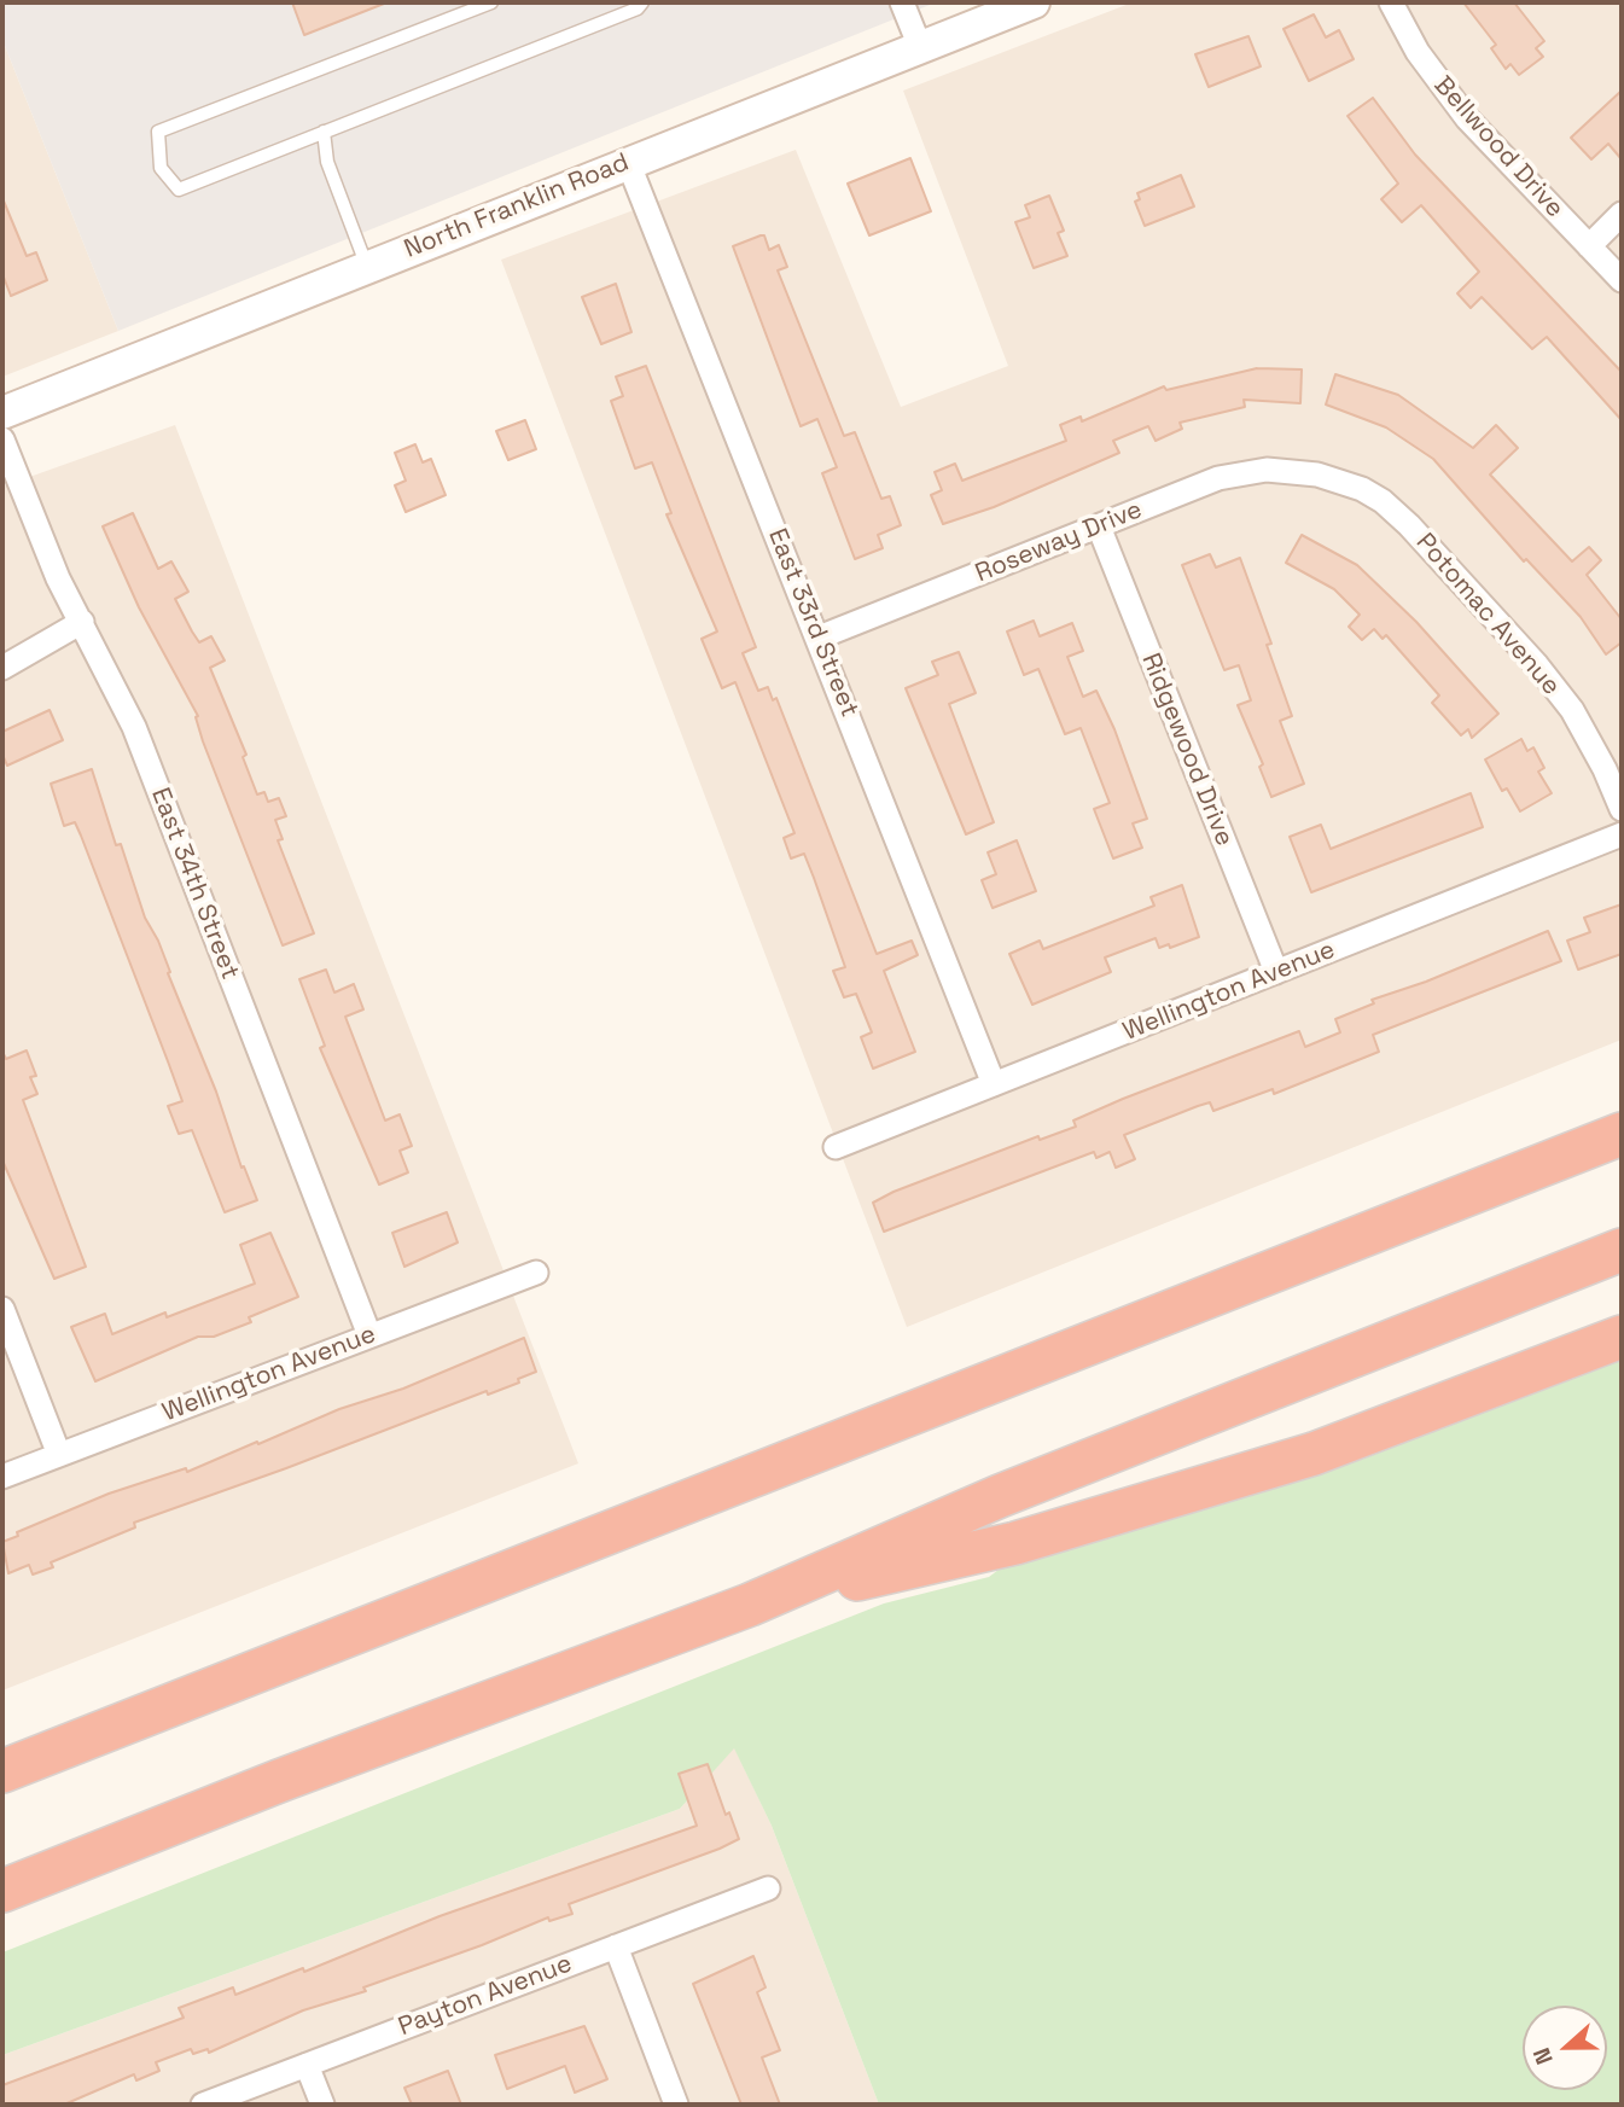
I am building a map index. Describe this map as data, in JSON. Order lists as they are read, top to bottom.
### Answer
{
  "streets": {
    "main road": ["North Franklin Road"],
    "street": [
      "Bellwood Drive",
      "Roseway Drive",
      "Potomac Avenue",
      "East 33rd Street",
      "Ridgewood Drive",
      "East 34th Street",
      "Wellington Avenue",
      "Payton Avenue"
    ]
  },
  "crossings": [
    ["North Franklin Road", "East 33rd Street"],
    ["Roseway Drive", "Potomac Avenue"],
    ["Roseway Drive", "East 33rd Street"],
    ["Roseway Drive", "Ridgewood Drive"],
    ["East 33rd Street", "Wellington Avenue"],
    ["Ridgewood Drive", "Wellington Avenue"],
    ["East 34th Street", "Wellington Avenue"]
  ],
  "north": "left"
}
